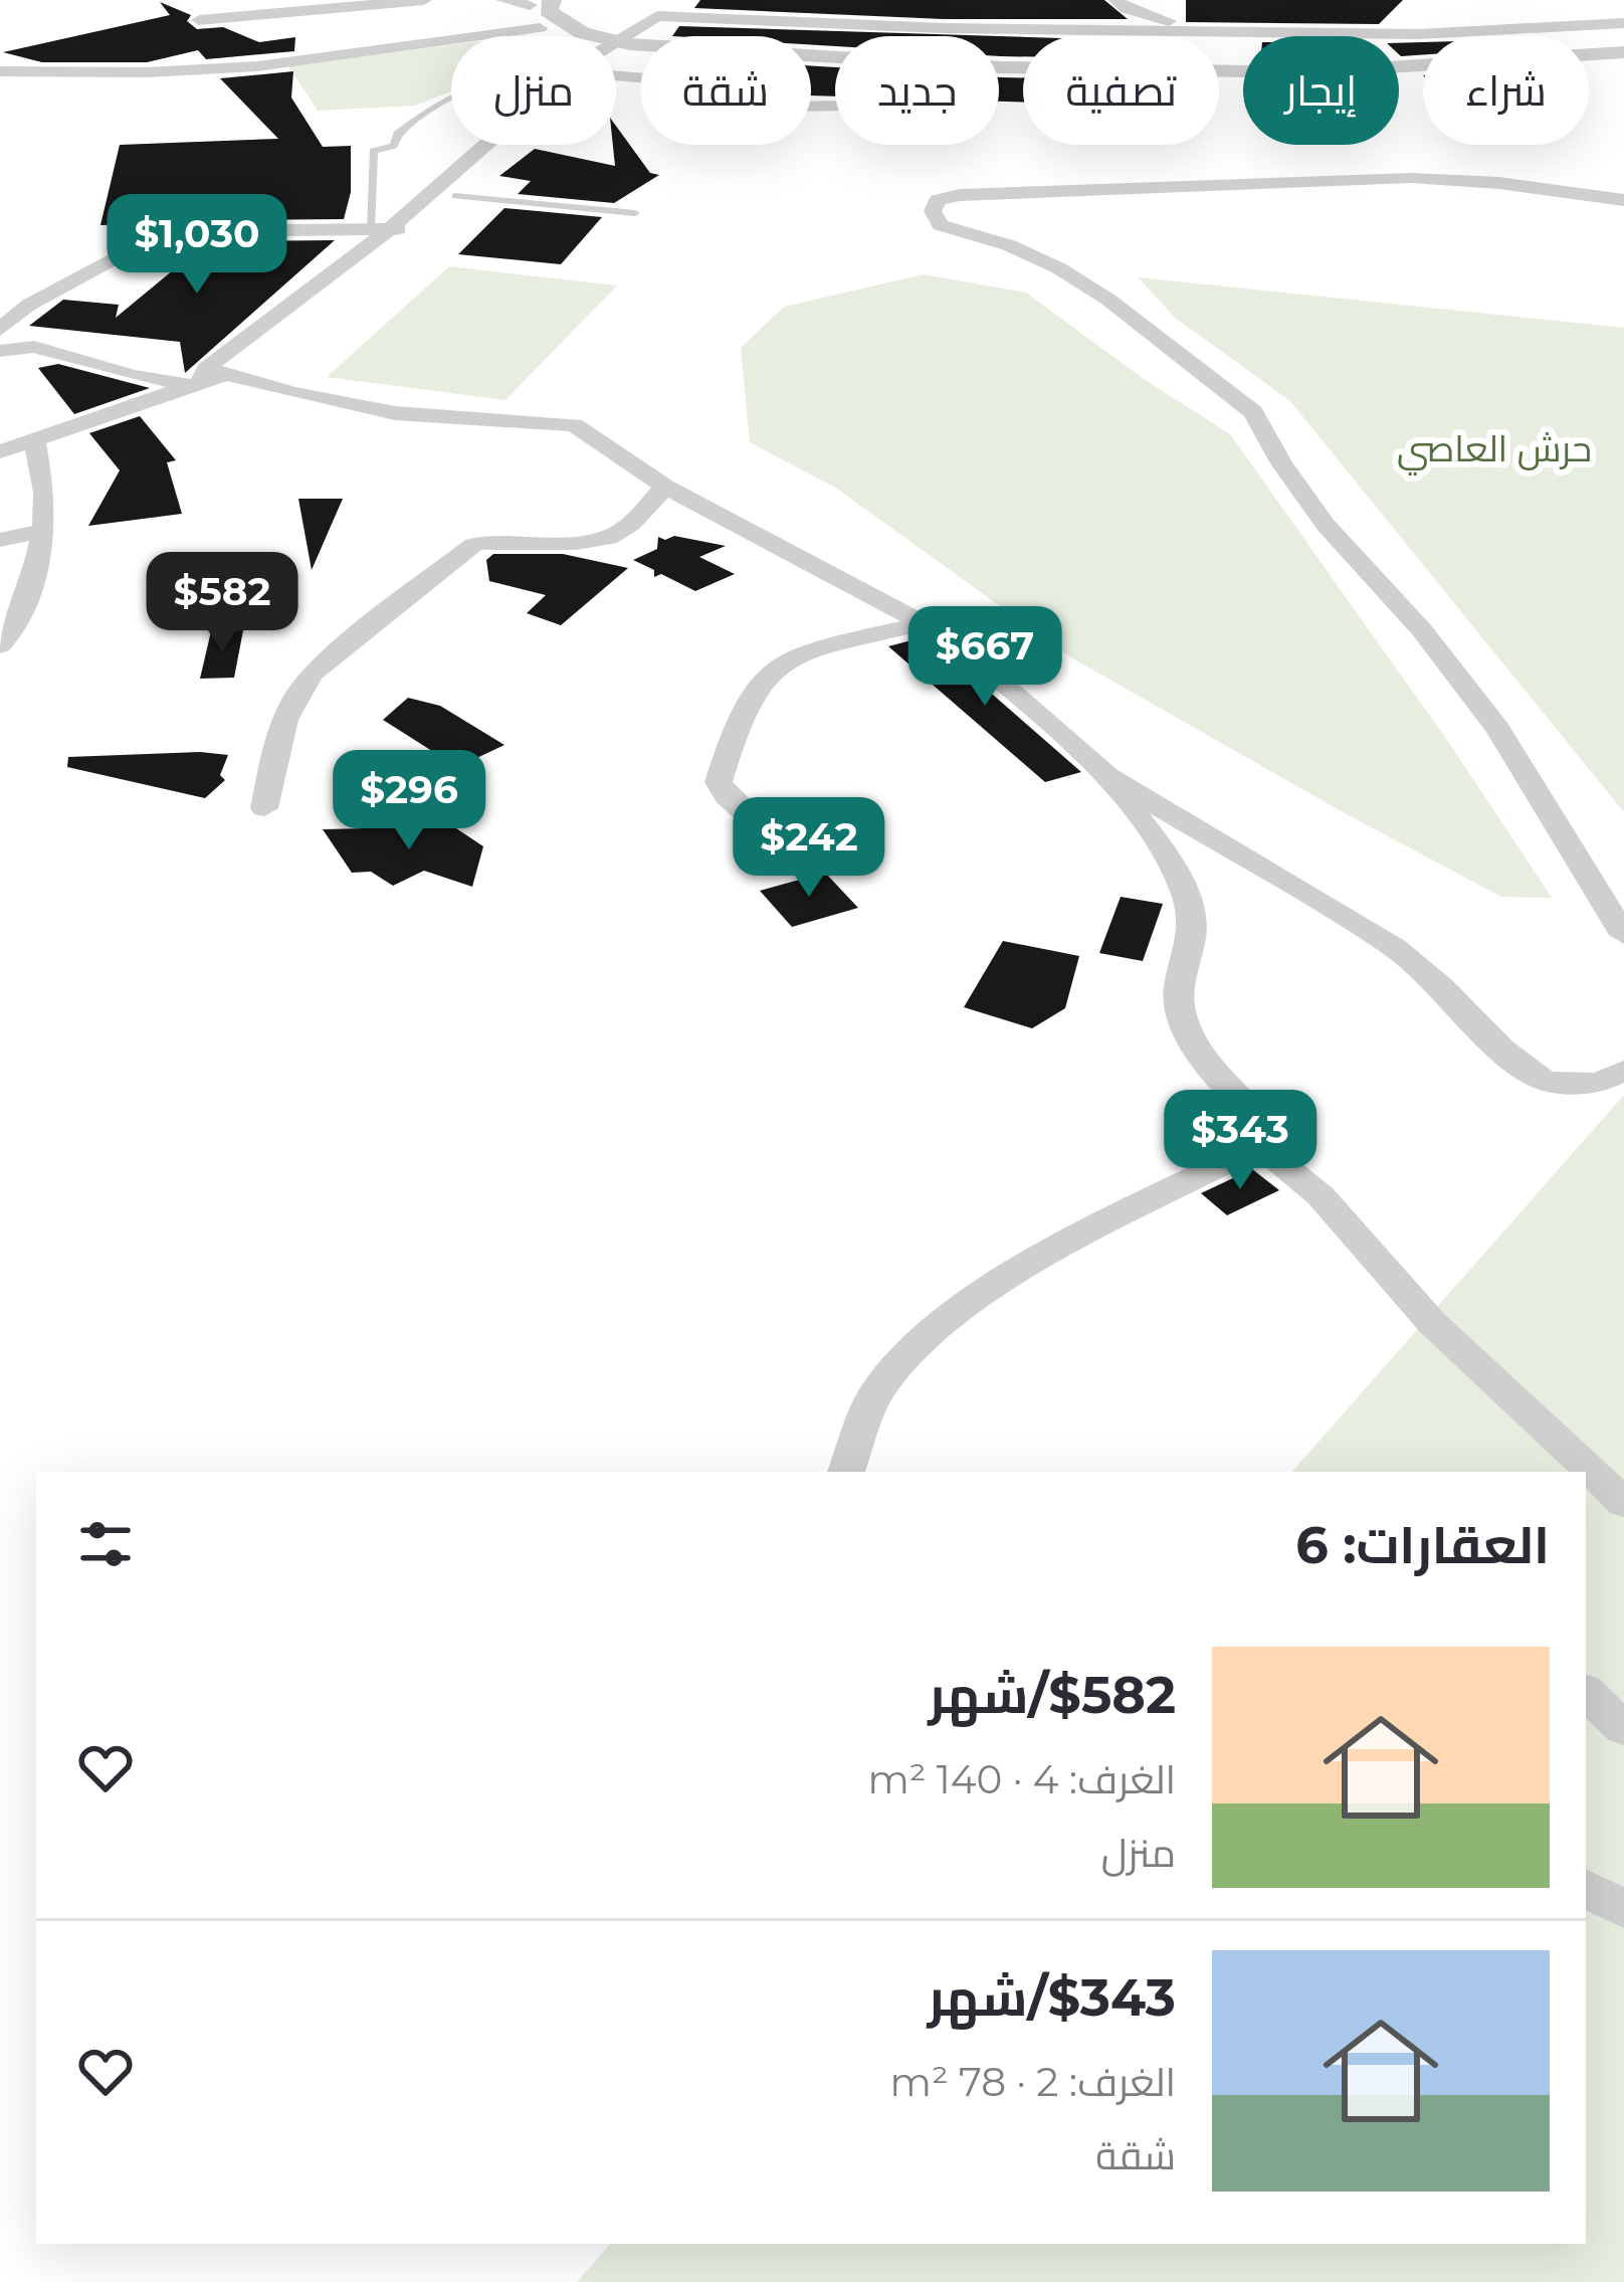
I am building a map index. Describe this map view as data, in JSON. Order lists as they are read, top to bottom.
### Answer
{
  "parks": ["حرش العاصي"],
  "page": {
    "chip": [
      "شراء",
      "إيجار",
      "تصفية",
      "جديد",
      "شقة",
      "منزل"
    ],
    "price": [
      "$1,030",
      "$582",
      "$667",
      "$296",
      "$242",
      "$343"
    ],
    "heading": "العقارات: 6",
    "list": [
      {
        "name": "$582/شهر",
        "note": "الغرف: 4 · 140 m² · منزل"
      },
      {
        "name": "$343/شهر",
        "note": "الغرف: 2 · 78 m² · شقة"
      }
    ]
  }
}
